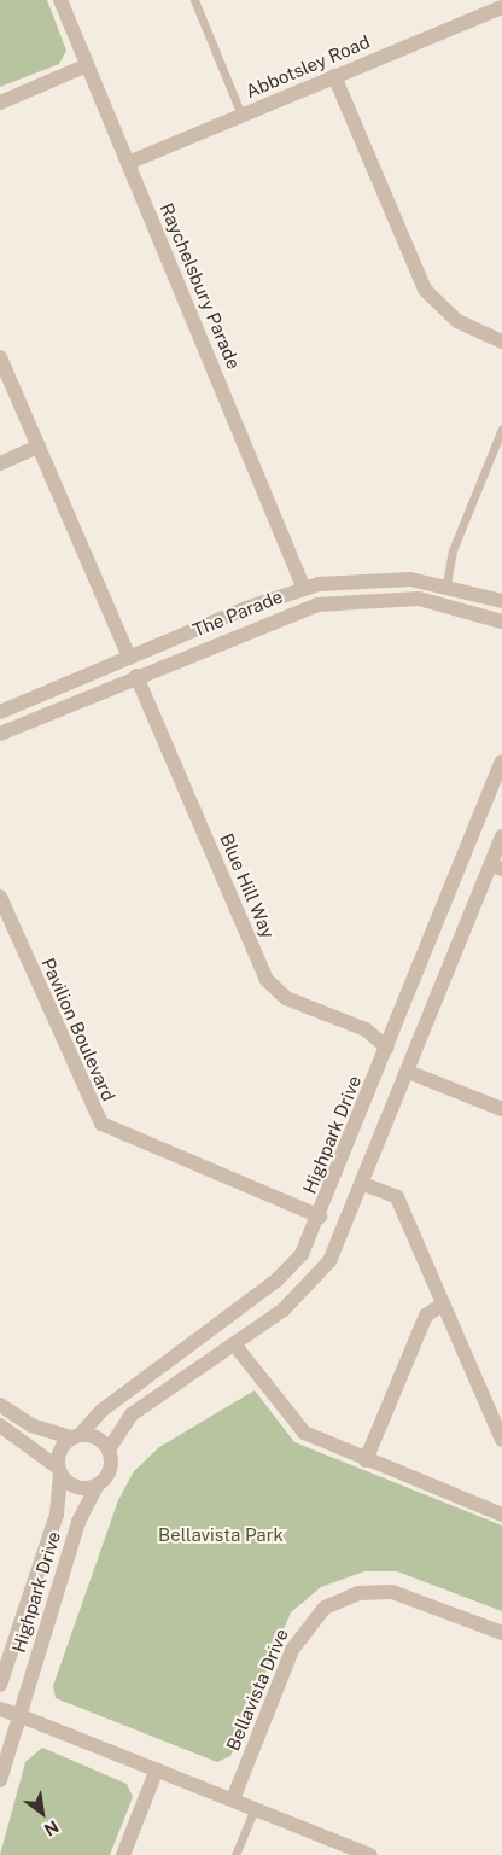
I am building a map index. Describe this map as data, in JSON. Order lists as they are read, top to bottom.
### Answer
{
  "streets": {
    "street": [
      "Abbotsley Road",
      "Raychelsbury Parade",
      "The Parade",
      "Blue Hill Way",
      "Pavilion Boulevard",
      "Highpark Drive",
      "Bellavista Drive"
    ]
  },
  "crossings": [
    ["Abbotsley Road", "Raychelsbury Parade"],
    ["Raychelsbury Parade", "The Parade"],
    ["The Parade", "Blue Hill Way"],
    ["Blue Hill Way", "Highpark Drive"],
    ["Pavilion Boulevard", "Highpark Drive"]
  ],
  "parks": ["Bellavista Park"],
  "north": "bottom right"
}
